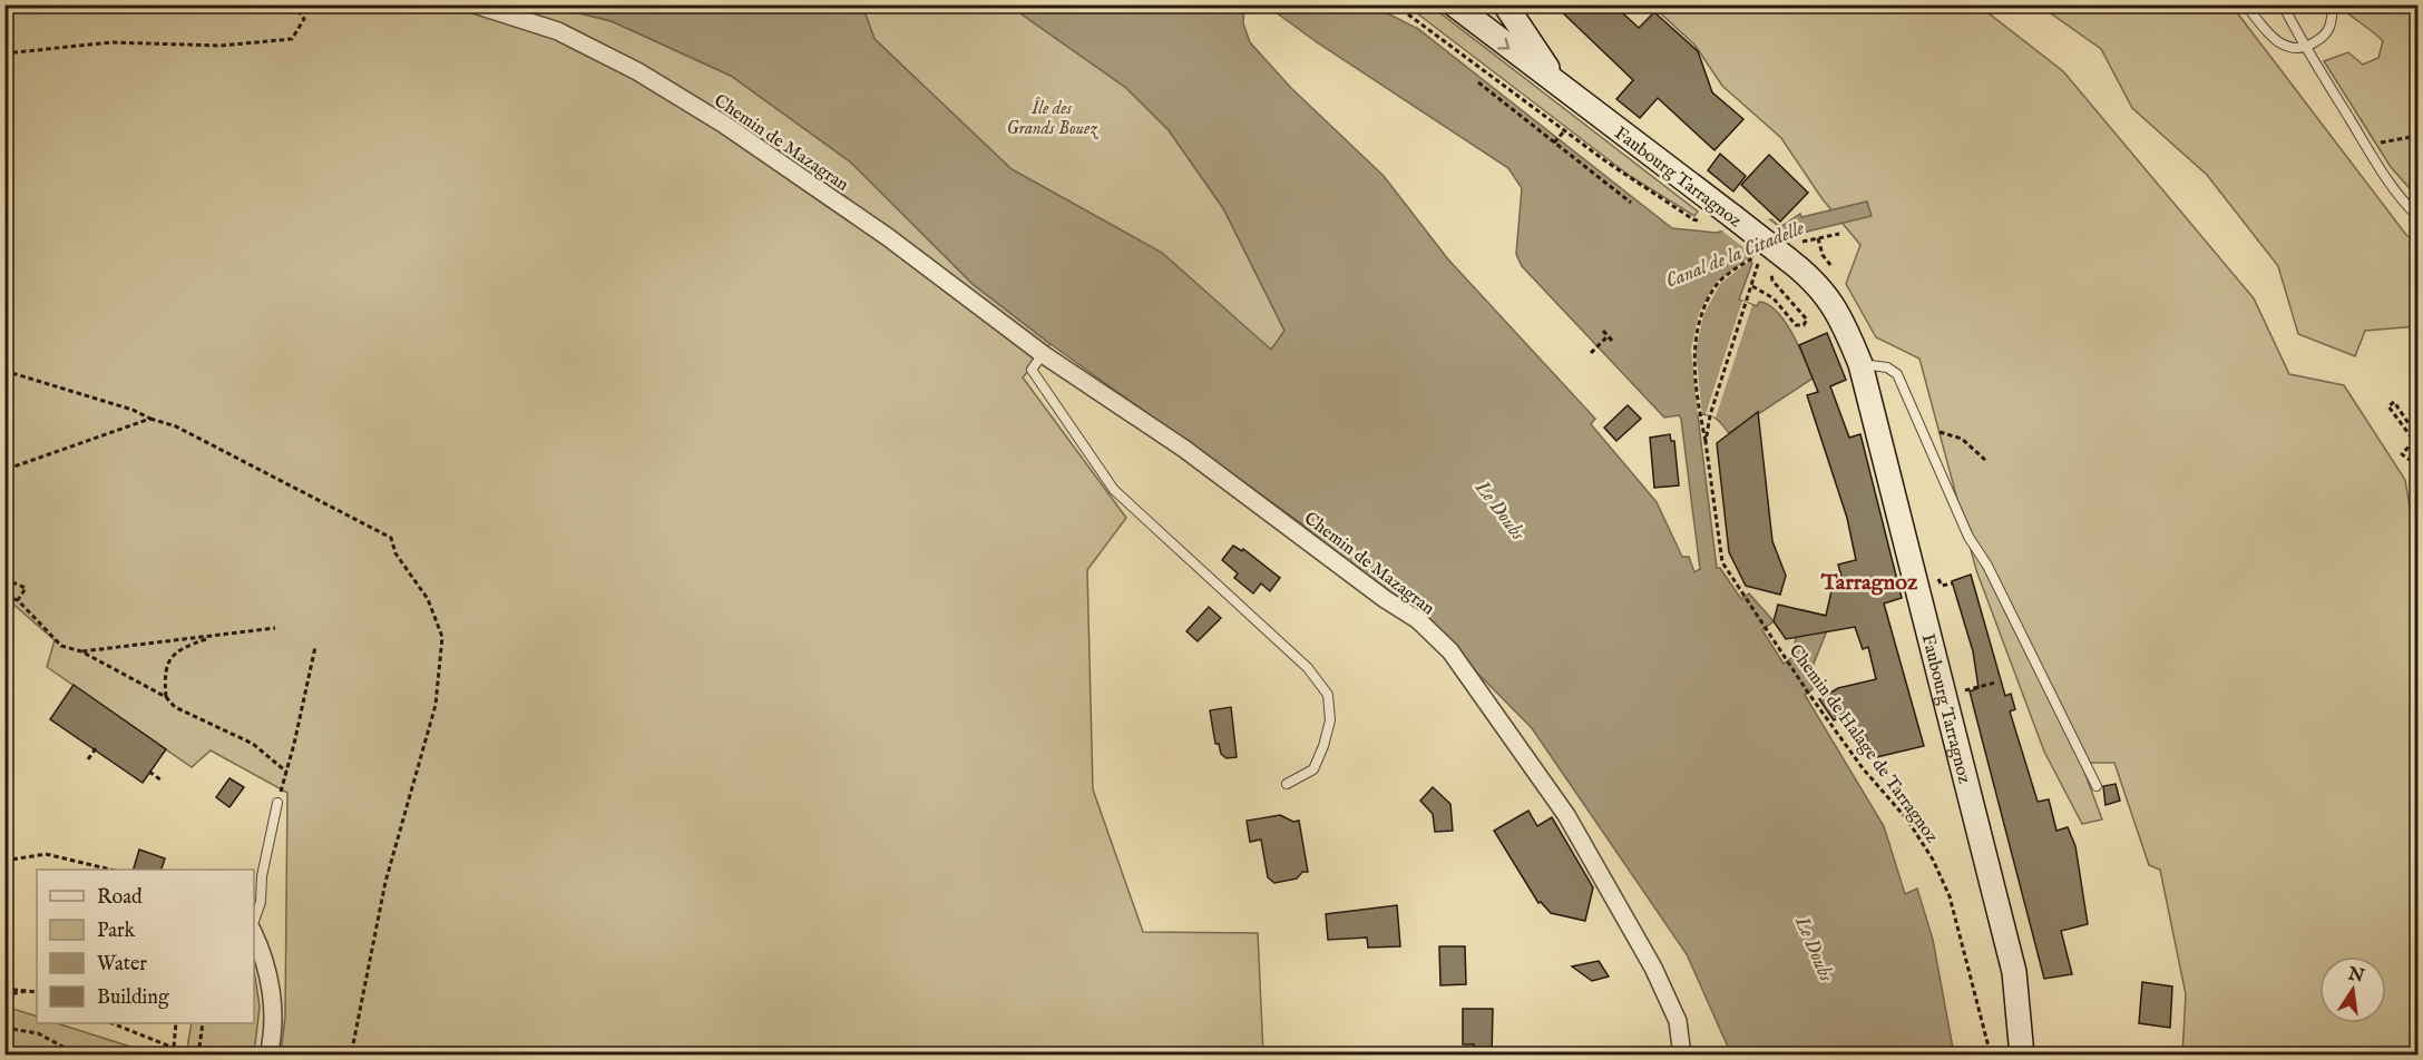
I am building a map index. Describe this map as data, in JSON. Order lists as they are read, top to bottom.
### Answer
{
  "streets": {
    "main road": ["Faubourg Tarragnoz"],
    "street": ["Chemin de Mazagran"],
    "path": ["Chemin de Halage de Tarragnoz"]
  },
  "crossings": [
    ["Faubourg Tarragnoz", "Chemin de Halage de Tarragnoz"]
  ],
  "districts": ["Tarragnoz"],
  "water": ["Canal de la Citadelle", "Le Doubs"],
  "parks": ["Île des Grands Bouez"],
  "legend": [
    "Road",
    "Park",
    "Water",
    "Building"
  ],
  "north": "top"
}
